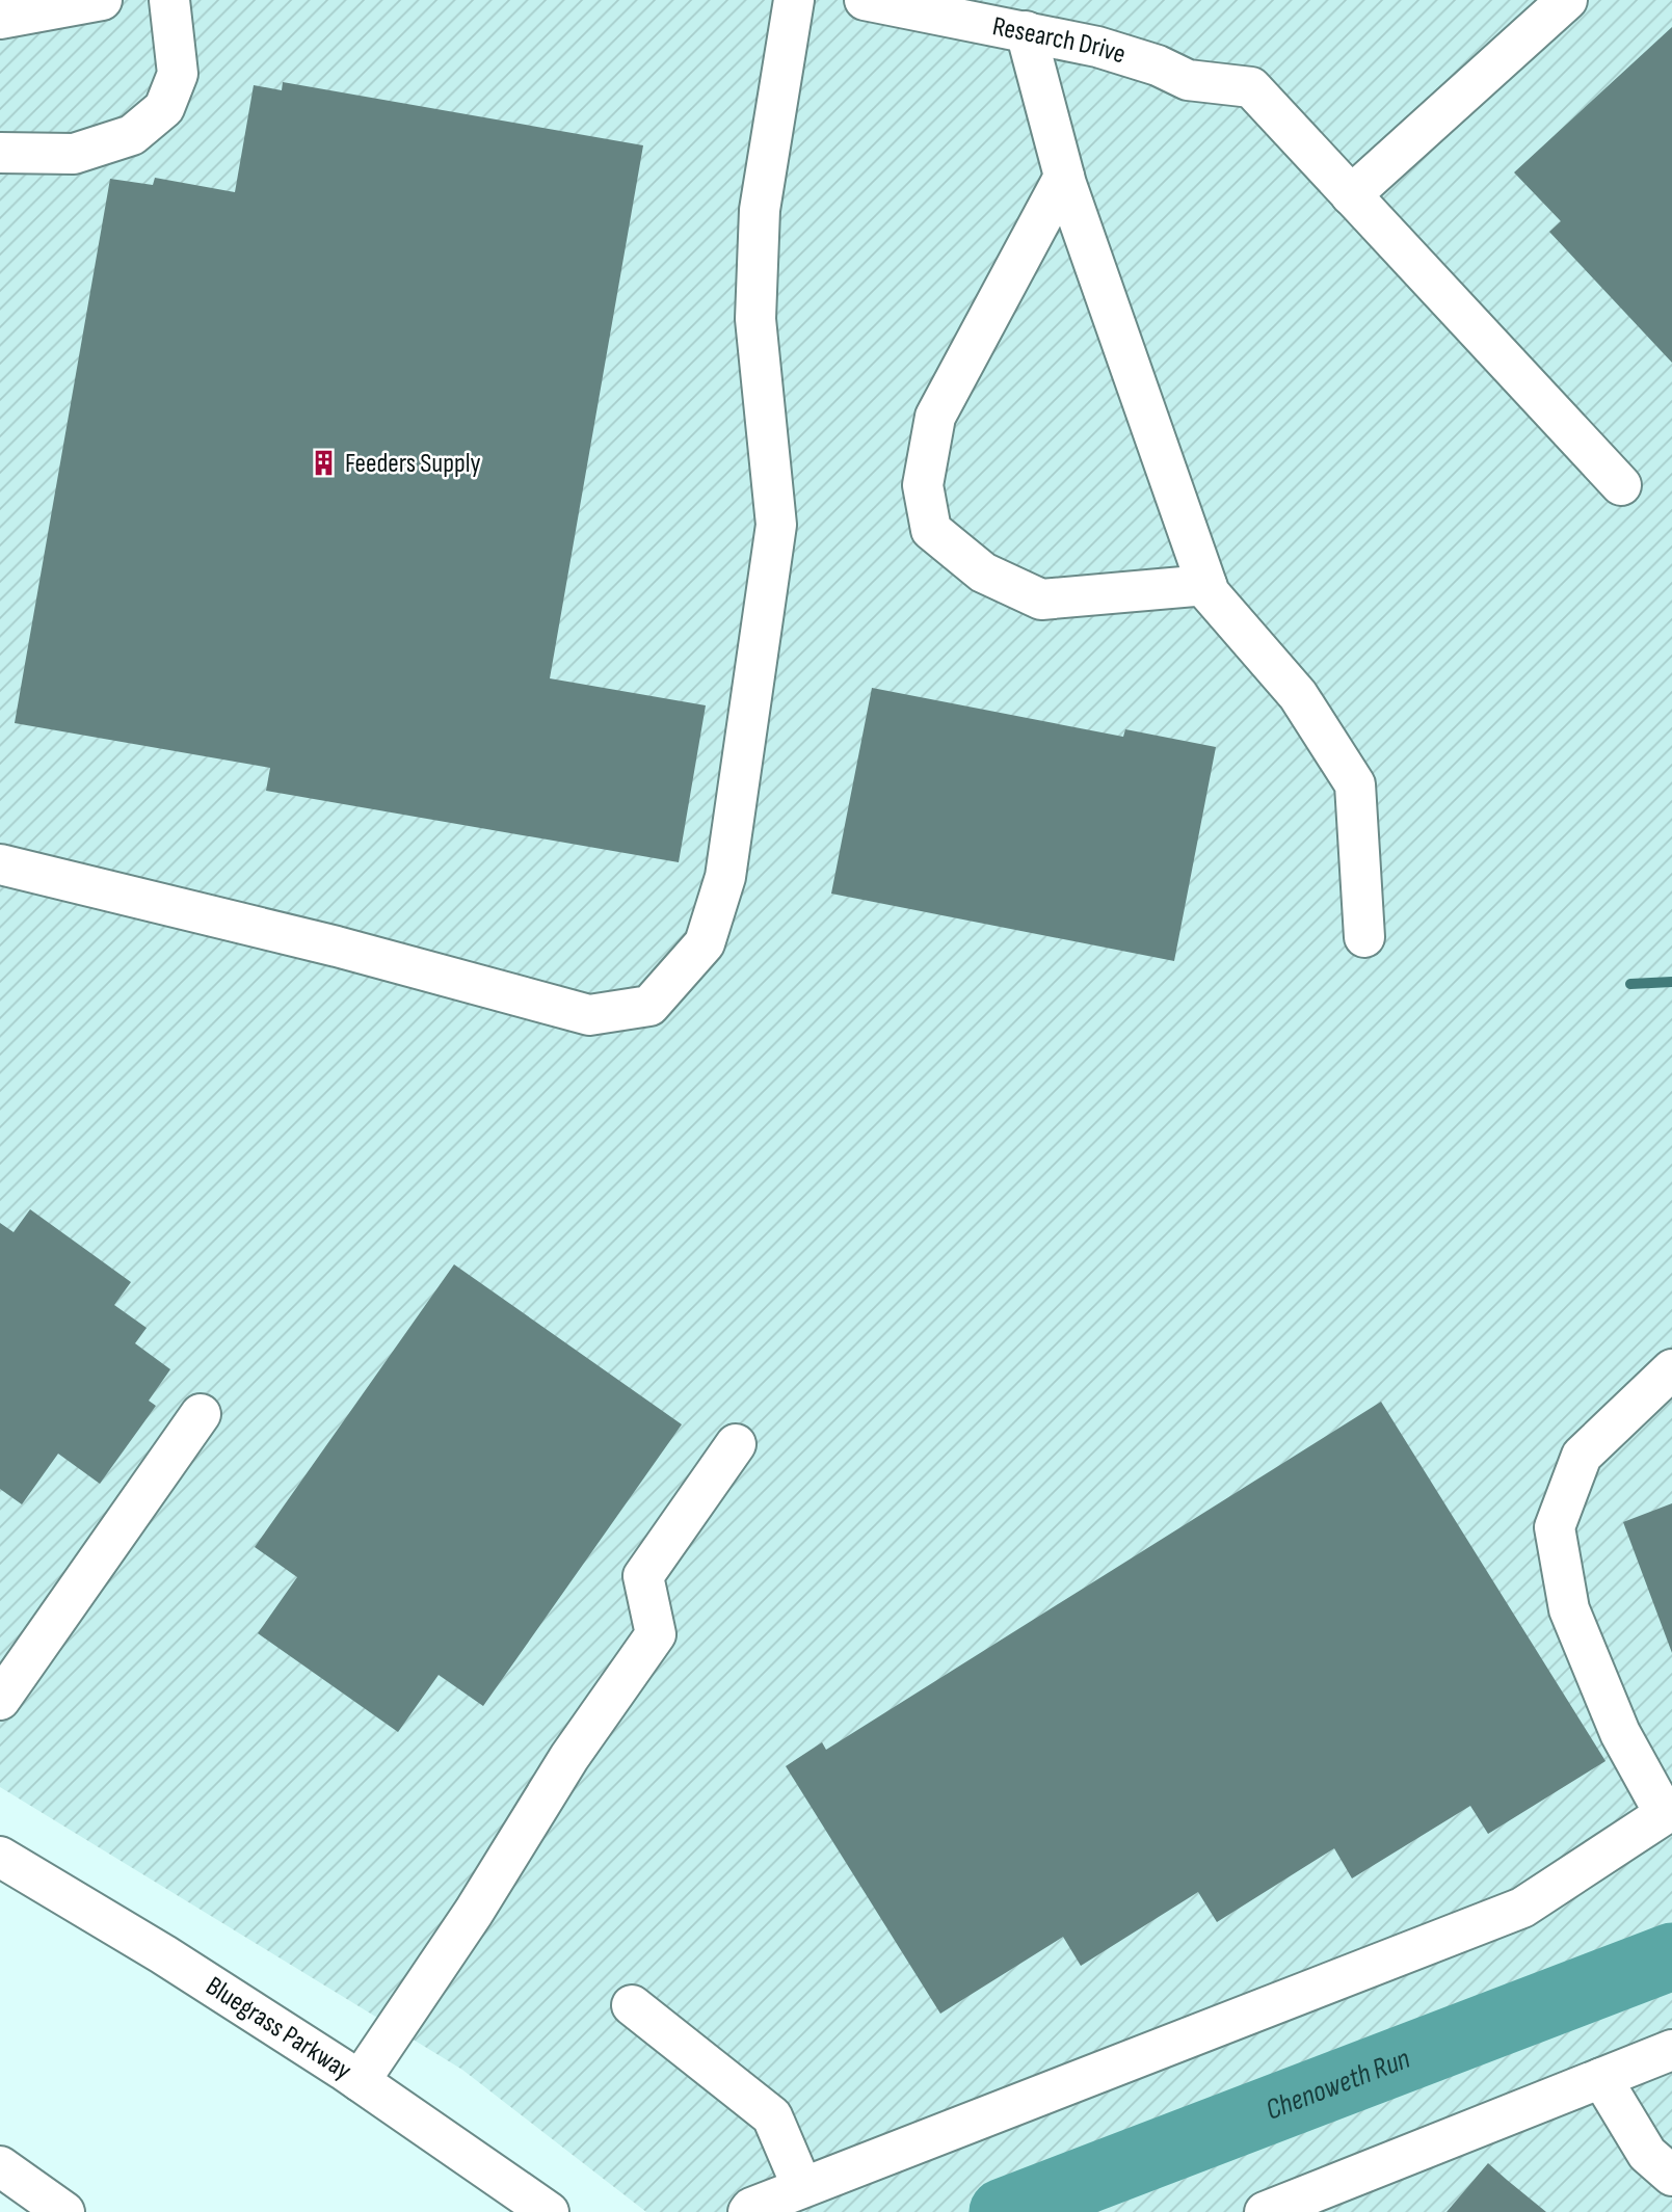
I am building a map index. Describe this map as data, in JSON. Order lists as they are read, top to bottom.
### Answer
{
  "streets": {
    "main road": ["Research Drive", "Bluegrass Parkway"]
  },
  "water": ["Chenoweth Run"],
  "places": {
    "building": ["Feeders Supply"]
  }
}
